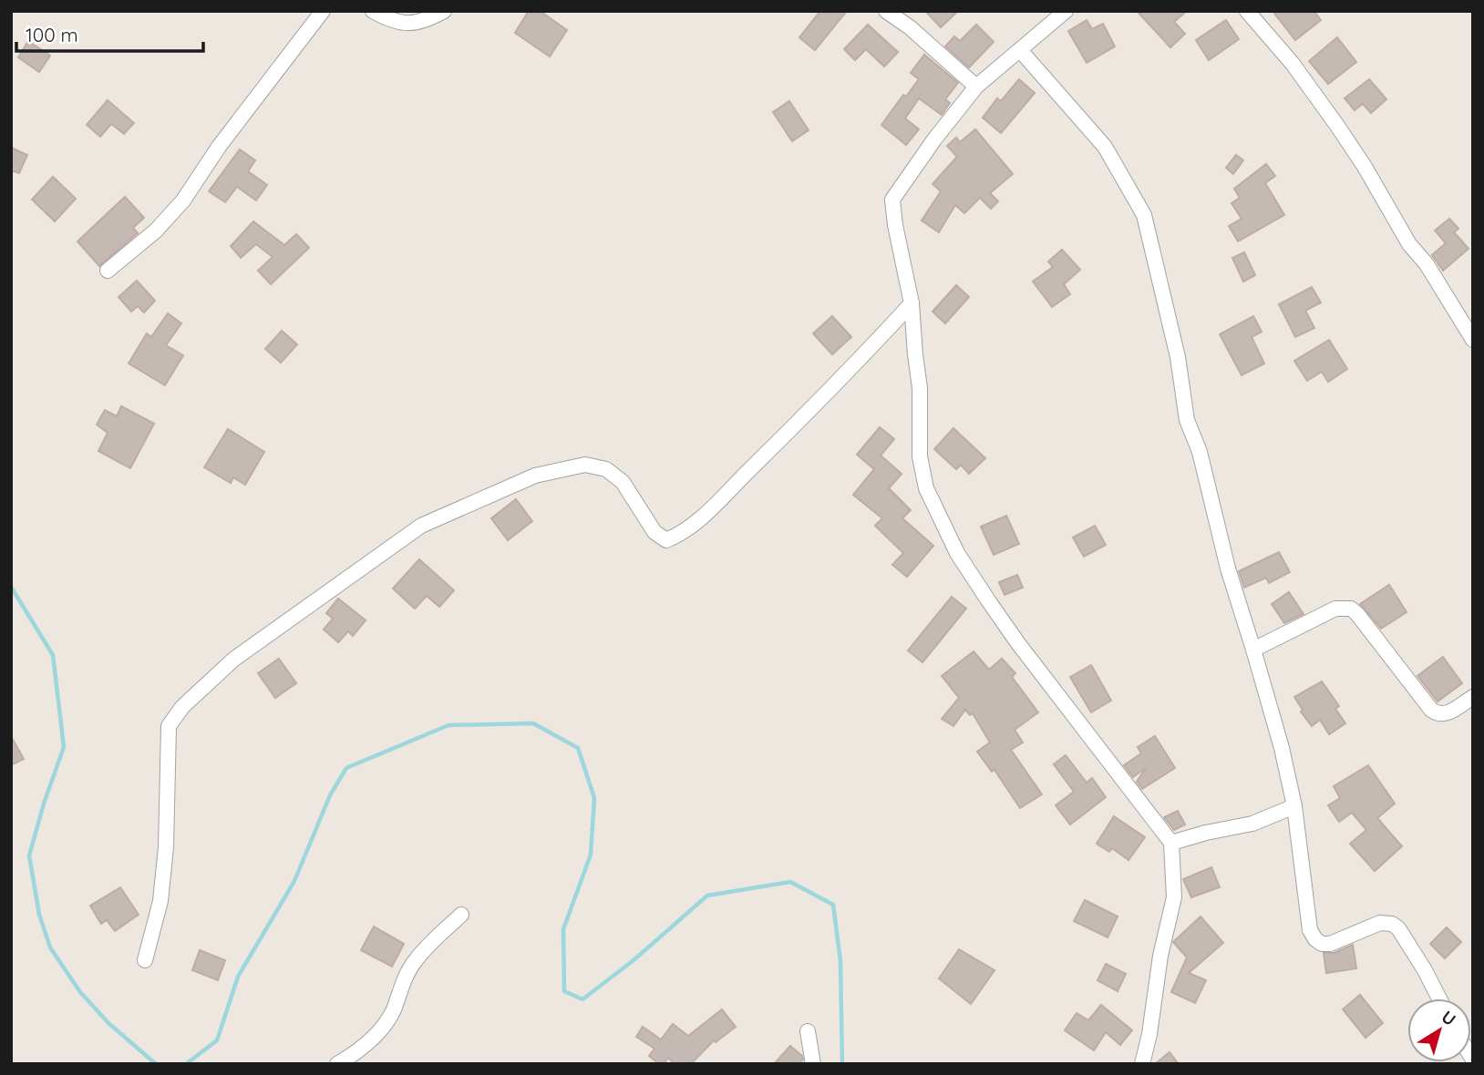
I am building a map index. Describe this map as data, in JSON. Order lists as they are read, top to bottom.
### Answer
{
  "scale_bar": "100 m",
  "north": "top right"
}
